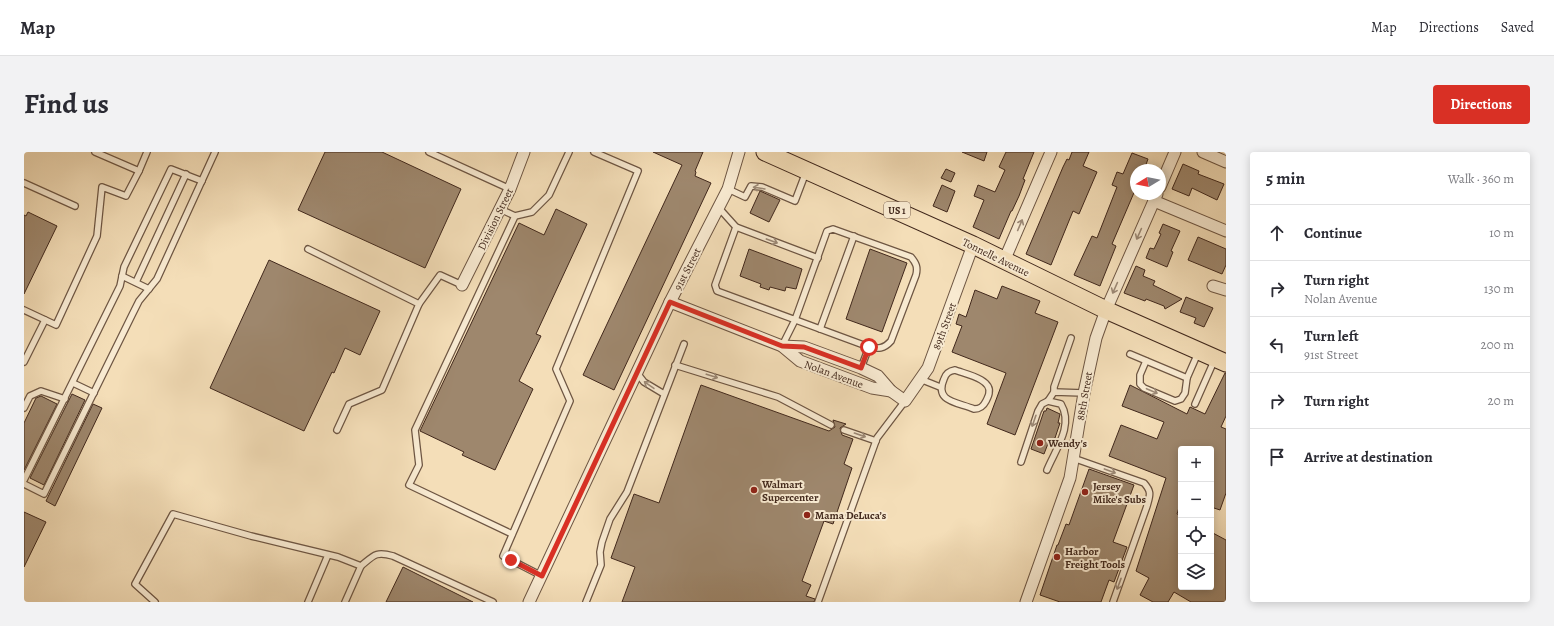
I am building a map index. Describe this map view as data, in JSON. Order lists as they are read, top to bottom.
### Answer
{
  "streets": {
    "main road": ["US 1", "Tonnelle Avenue"],
    "street": [
      "Division Street",
      "91st Street",
      "89th Street",
      "Nolan Avenue",
      "88th Street"
    ]
  },
  "crossings": [
    ["Tonnelle Avenue", "89th Street"],
    ["Tonnelle Avenue", "88th Street"],
    ["91st Street", "Nolan Avenue"],
    ["89th Street", "Nolan Avenue"]
  ],
  "places": [
    "Wendy's",
    "Walmart Supercenter",
    "Jersey Mike's Subs",
    "Mama DeLuca’s",
    "Harbor Freight Tools"
  ],
  "north": "left",
  "page": {
    "header": "Map",
    "nav": ["Map", "Directions", "Saved"],
    "title": "Find us",
    "buttons": "Directions",
    "heading": ["5 min", "Walk · 360 m"],
    "list": [
      ["Continue", "10 m"],
      ["Turn right", "Nolan Avenue", "130 m"],
      ["Turn left", "91st Street", "200 m"],
      ["Turn right", "20 m"],
      "Arrive at destination"
    ],
    "map_buttons": ["+", "−"]
  }
}
